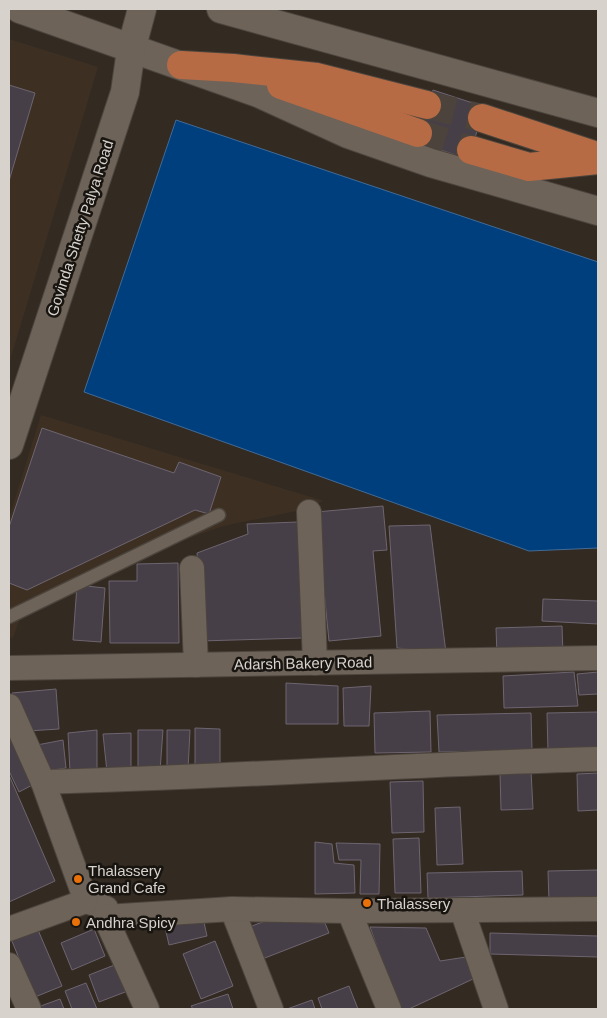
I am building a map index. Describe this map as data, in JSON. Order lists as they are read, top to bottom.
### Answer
{
  "streets": {
    "street": ["Govinda Shetty Palya Road", "Adarsh Bakery Road"]
  },
  "places": ["Thalassery Grand Cafe", "Thalassery", "Andhra Spicy"]
}
